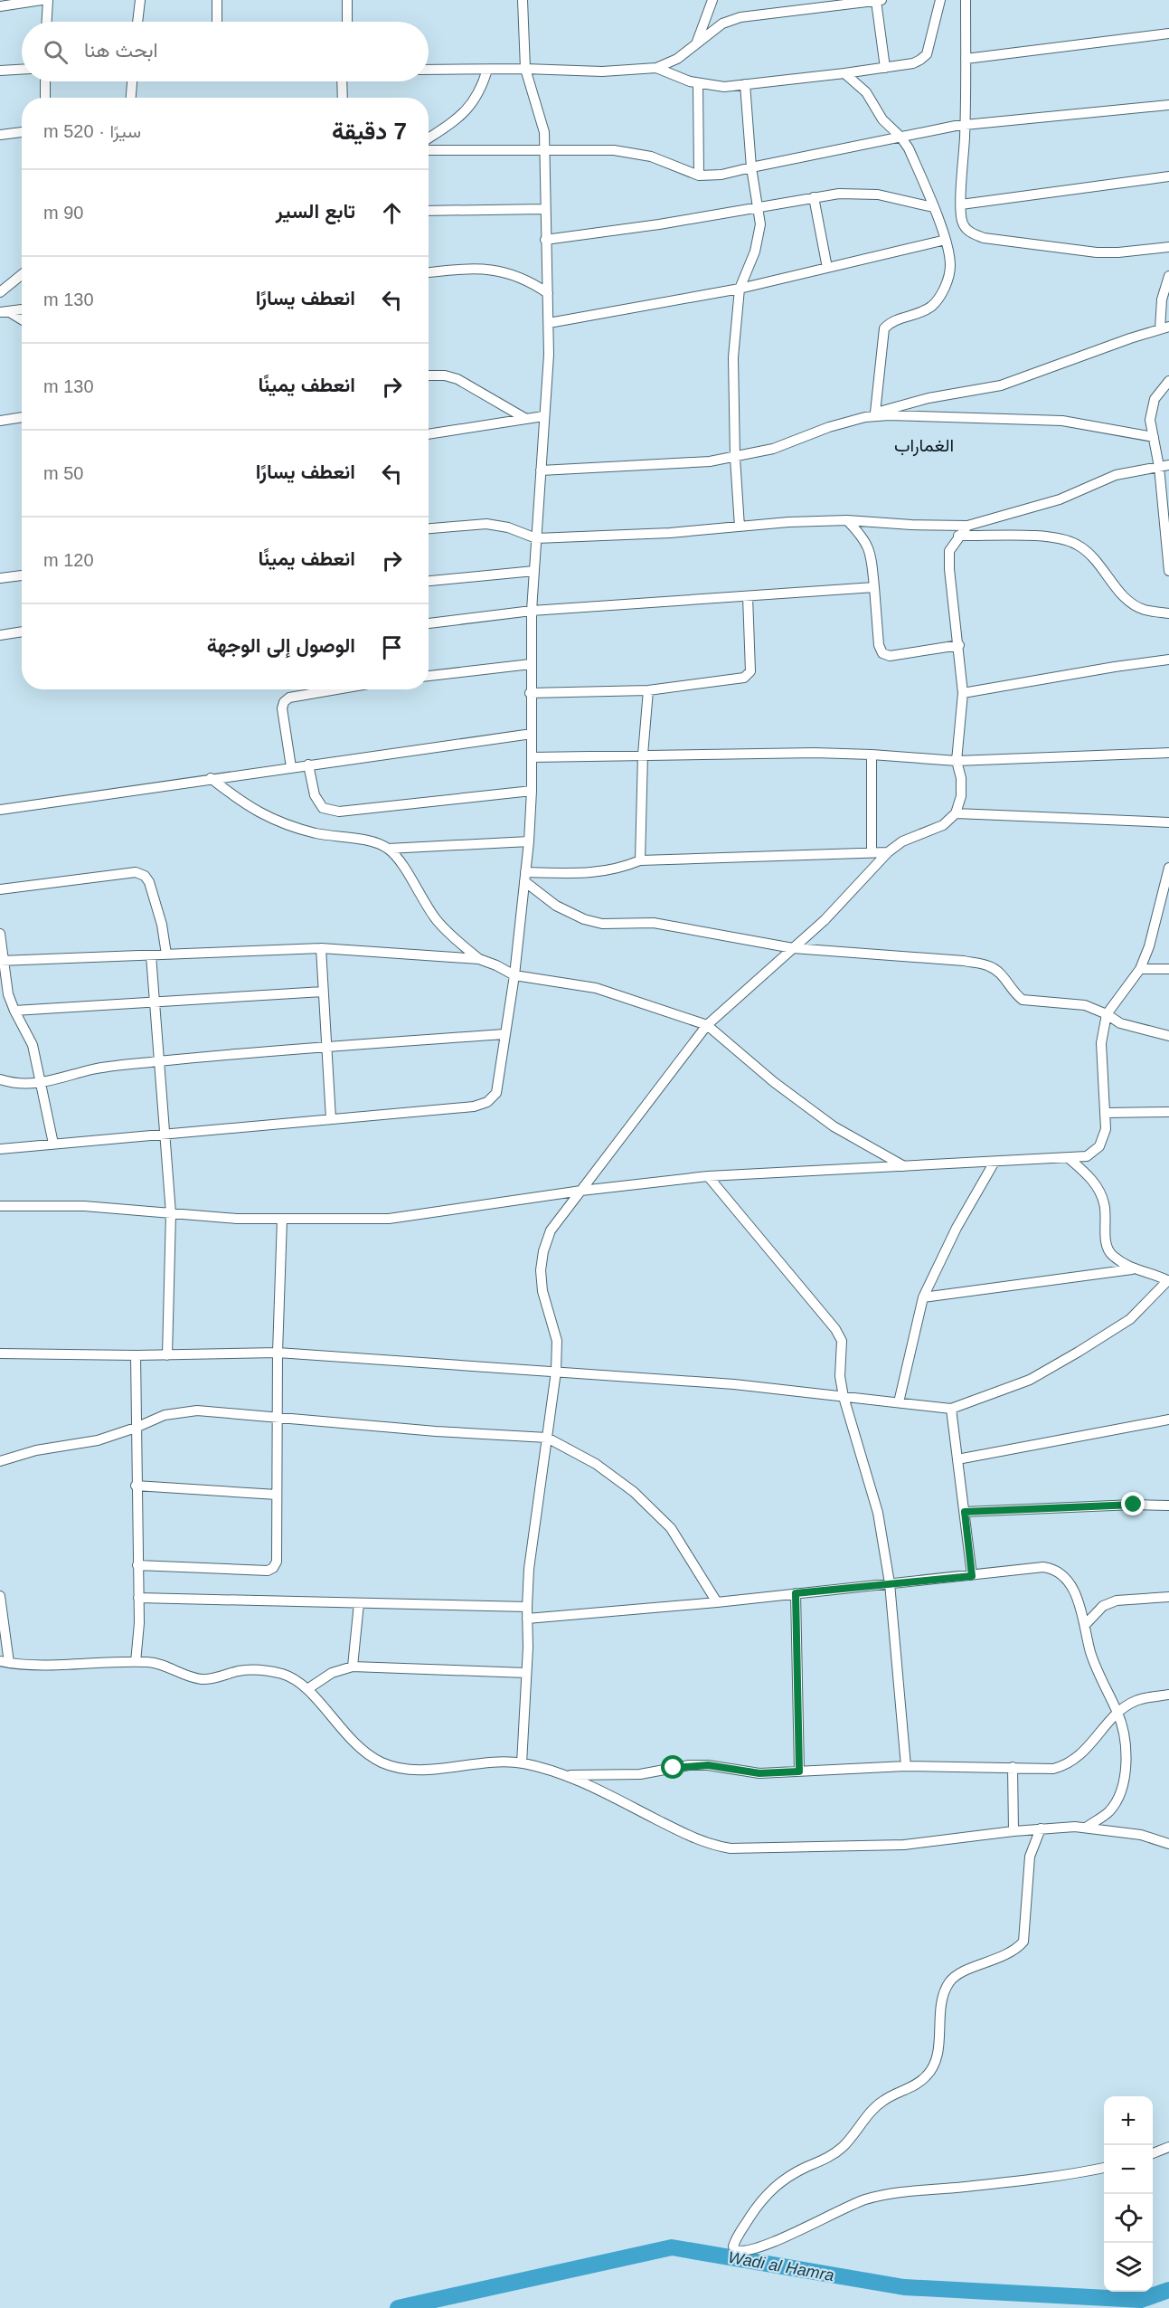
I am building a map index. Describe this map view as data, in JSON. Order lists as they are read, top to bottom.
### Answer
{
  "districts": ["الغماراب"],
  "water": ["Wadi al Hamra"],
  "page": {
    "search": "ابحث هنا",
    "heading": ["7 دقيقة", "سيرًا · 520 m"],
    "list": [
      ["تابع السير", "90 m"],
      ["انعطف يسارًا", "130 m"],
      ["انعطف يمينًا", "130 m"],
      ["انعطف يسارًا", "50 m"],
      ["انعطف يمينًا", "120 m"],
      "الوصول إلى الوجهة"
    ],
    "map_buttons": ["+", "−"]
  }
}
